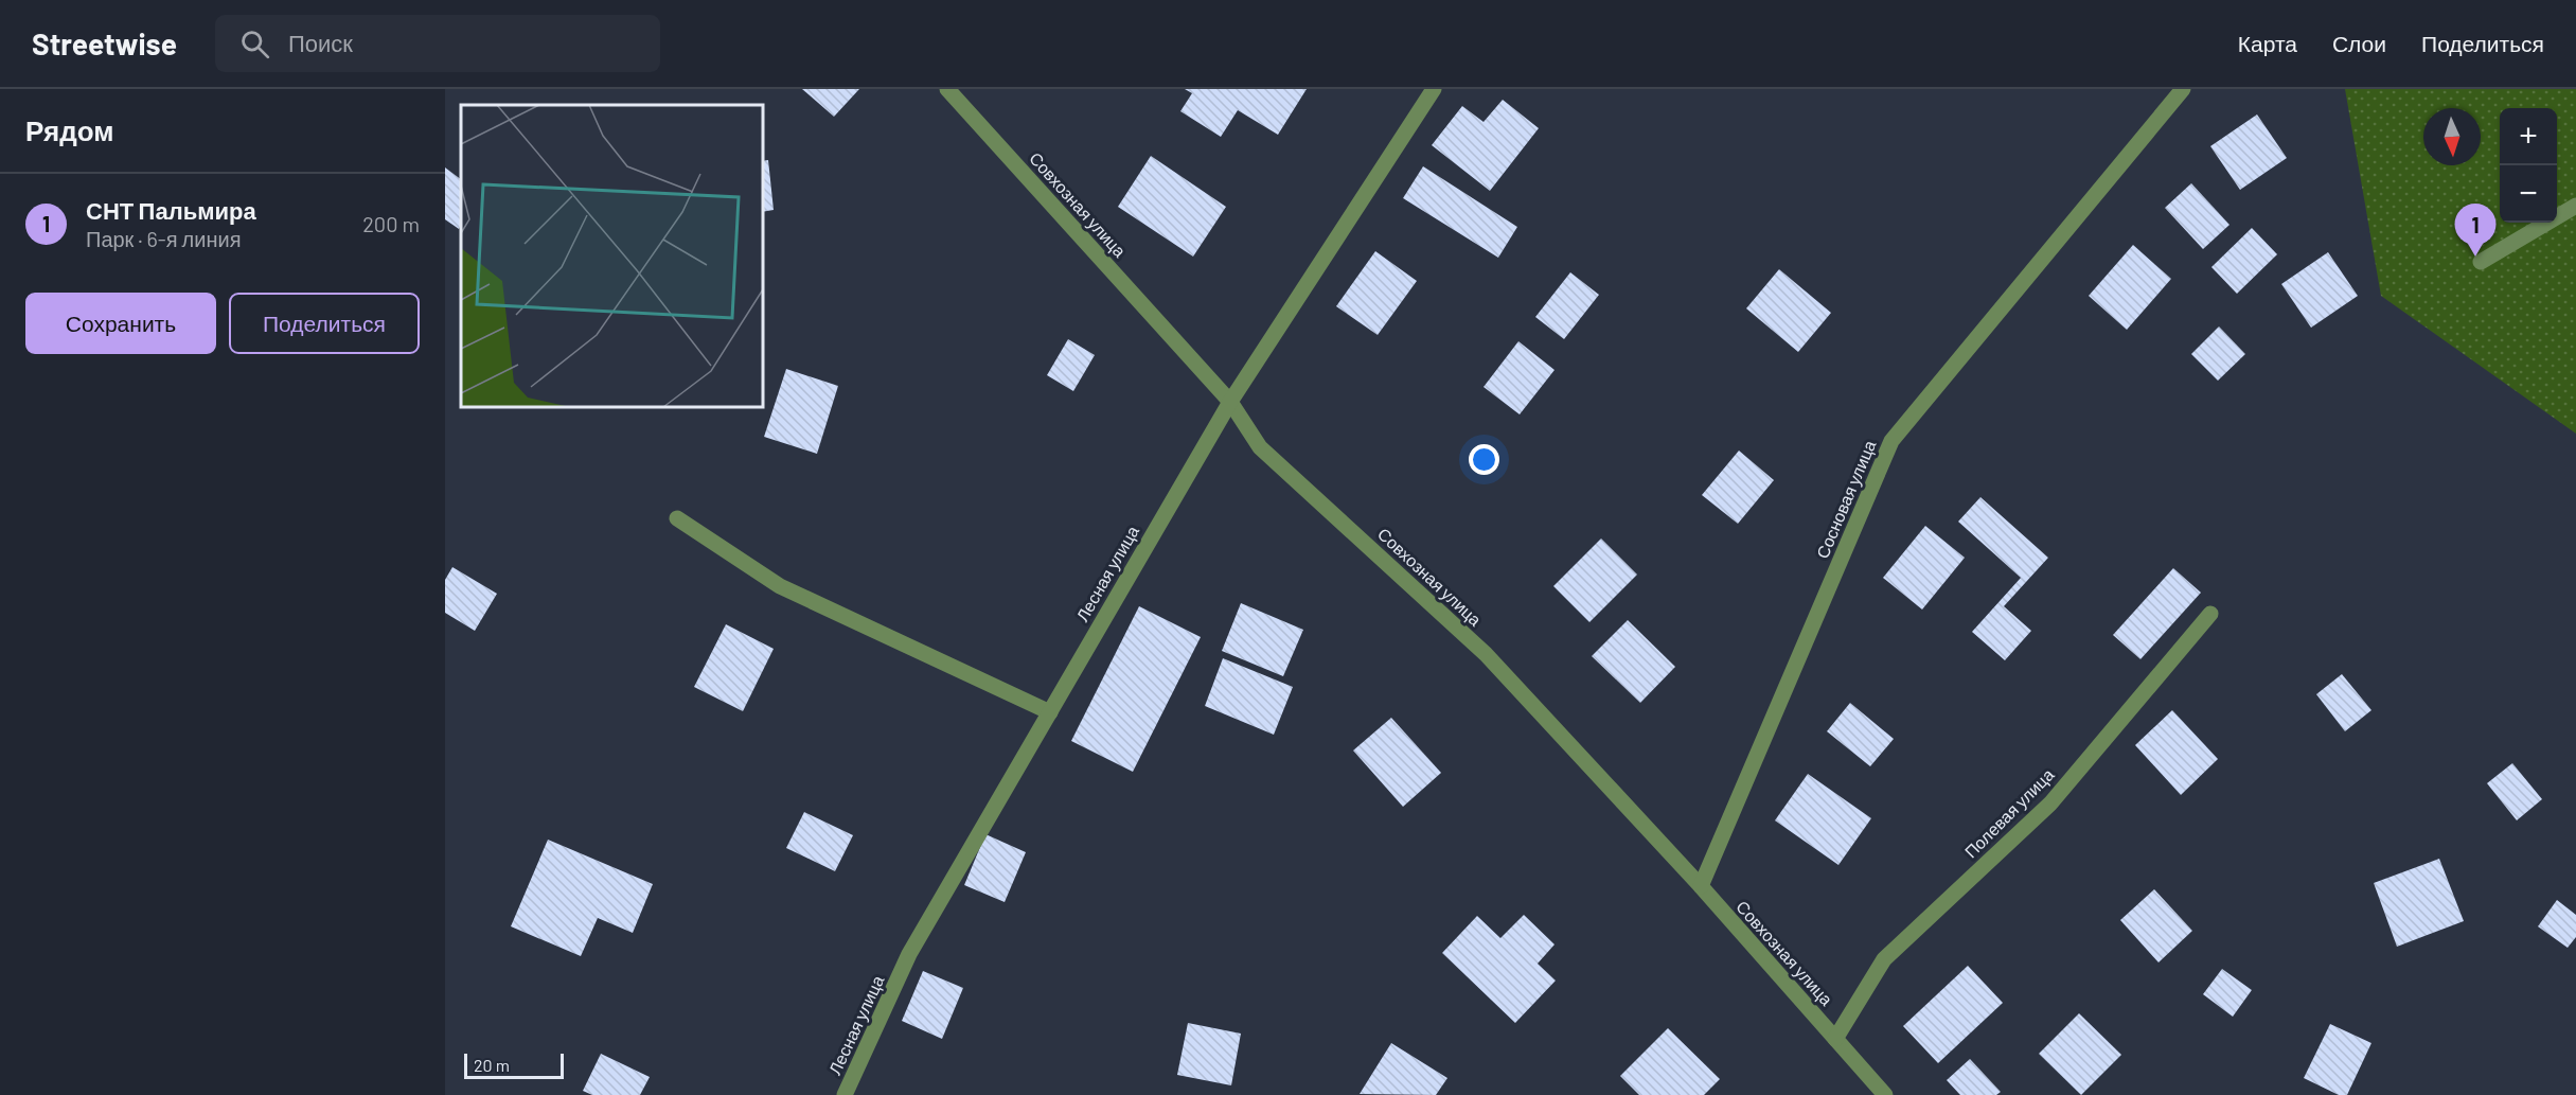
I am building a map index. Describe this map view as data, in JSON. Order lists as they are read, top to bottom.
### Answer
{
  "streets": {
    "street": [
      "Совхозная улица",
      "Сосновая улица",
      "Лесная улица",
      "Полевая улица"
    ]
  },
  "crossings": [
    ["Совхозная улица", "Сосновая улица"],
    ["Совхозная улица", "Лесная улица"],
    ["Совхозная улица", "Полевая улица"]
  ],
  "scale_bar": "20 m",
  "north": "bottom",
  "page": {
    "header": "Streetwise",
    "search": "Поиск",
    "nav": ["Карта", "Слои", "Поделиться"],
    "heading": "Рядом",
    "map_buttons": ["+", "−"],
    "list": [
      {
        "mark": "1",
        "name": "СНТ Пальмира",
        "note": "Парк · 6-я линия",
        "value": "200 m"
      }
    ],
    "pins": "1",
    "buttons": ["Сохранить", "Поделиться"],
    "scale": "20 m"
  }
}
